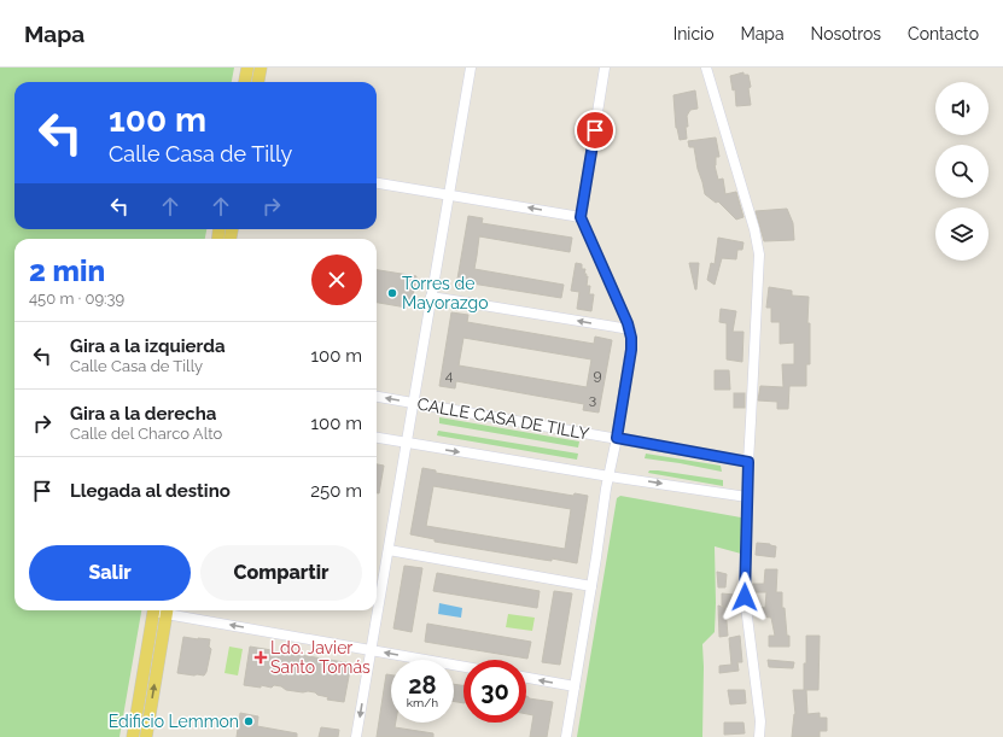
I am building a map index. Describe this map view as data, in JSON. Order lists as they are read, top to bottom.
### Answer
{
  "streets": {
    "street": ["CALLE CASA DE TILLY"]
  },
  "places": {
    "other": ["Torres de Mayorazgo", "Edificio Lemmon"],
    "health": ["Ldo. Javier Santo Tomás"]
  },
  "house_numbers": ["4", "9", "3"],
  "page": {
    "header": "Mapa",
    "nav": [
      "Inicio",
      "Mapa",
      "Nosotros",
      "Contacto"
    ],
    "turn": ["100 m", "Calle Casa de Tilly"],
    "heading": ["2 min", "450 m · 09:39"],
    "list": [
      {
        "name": "Gira a la izquierda",
        "note": "Calle Casa de Tilly",
        "value": "100 m"
      },
      {
        "name": "Gira a la derecha",
        "note": "Calle del Charco Alto",
        "value": "100 m"
      },
      {
        "name": "Llegada al destino",
        "value": "250 m"
      }
    ],
    "buttons": ["Salir", "Compartir"],
    "speed": "28 km/h",
    "limit": "30"
  }
}
